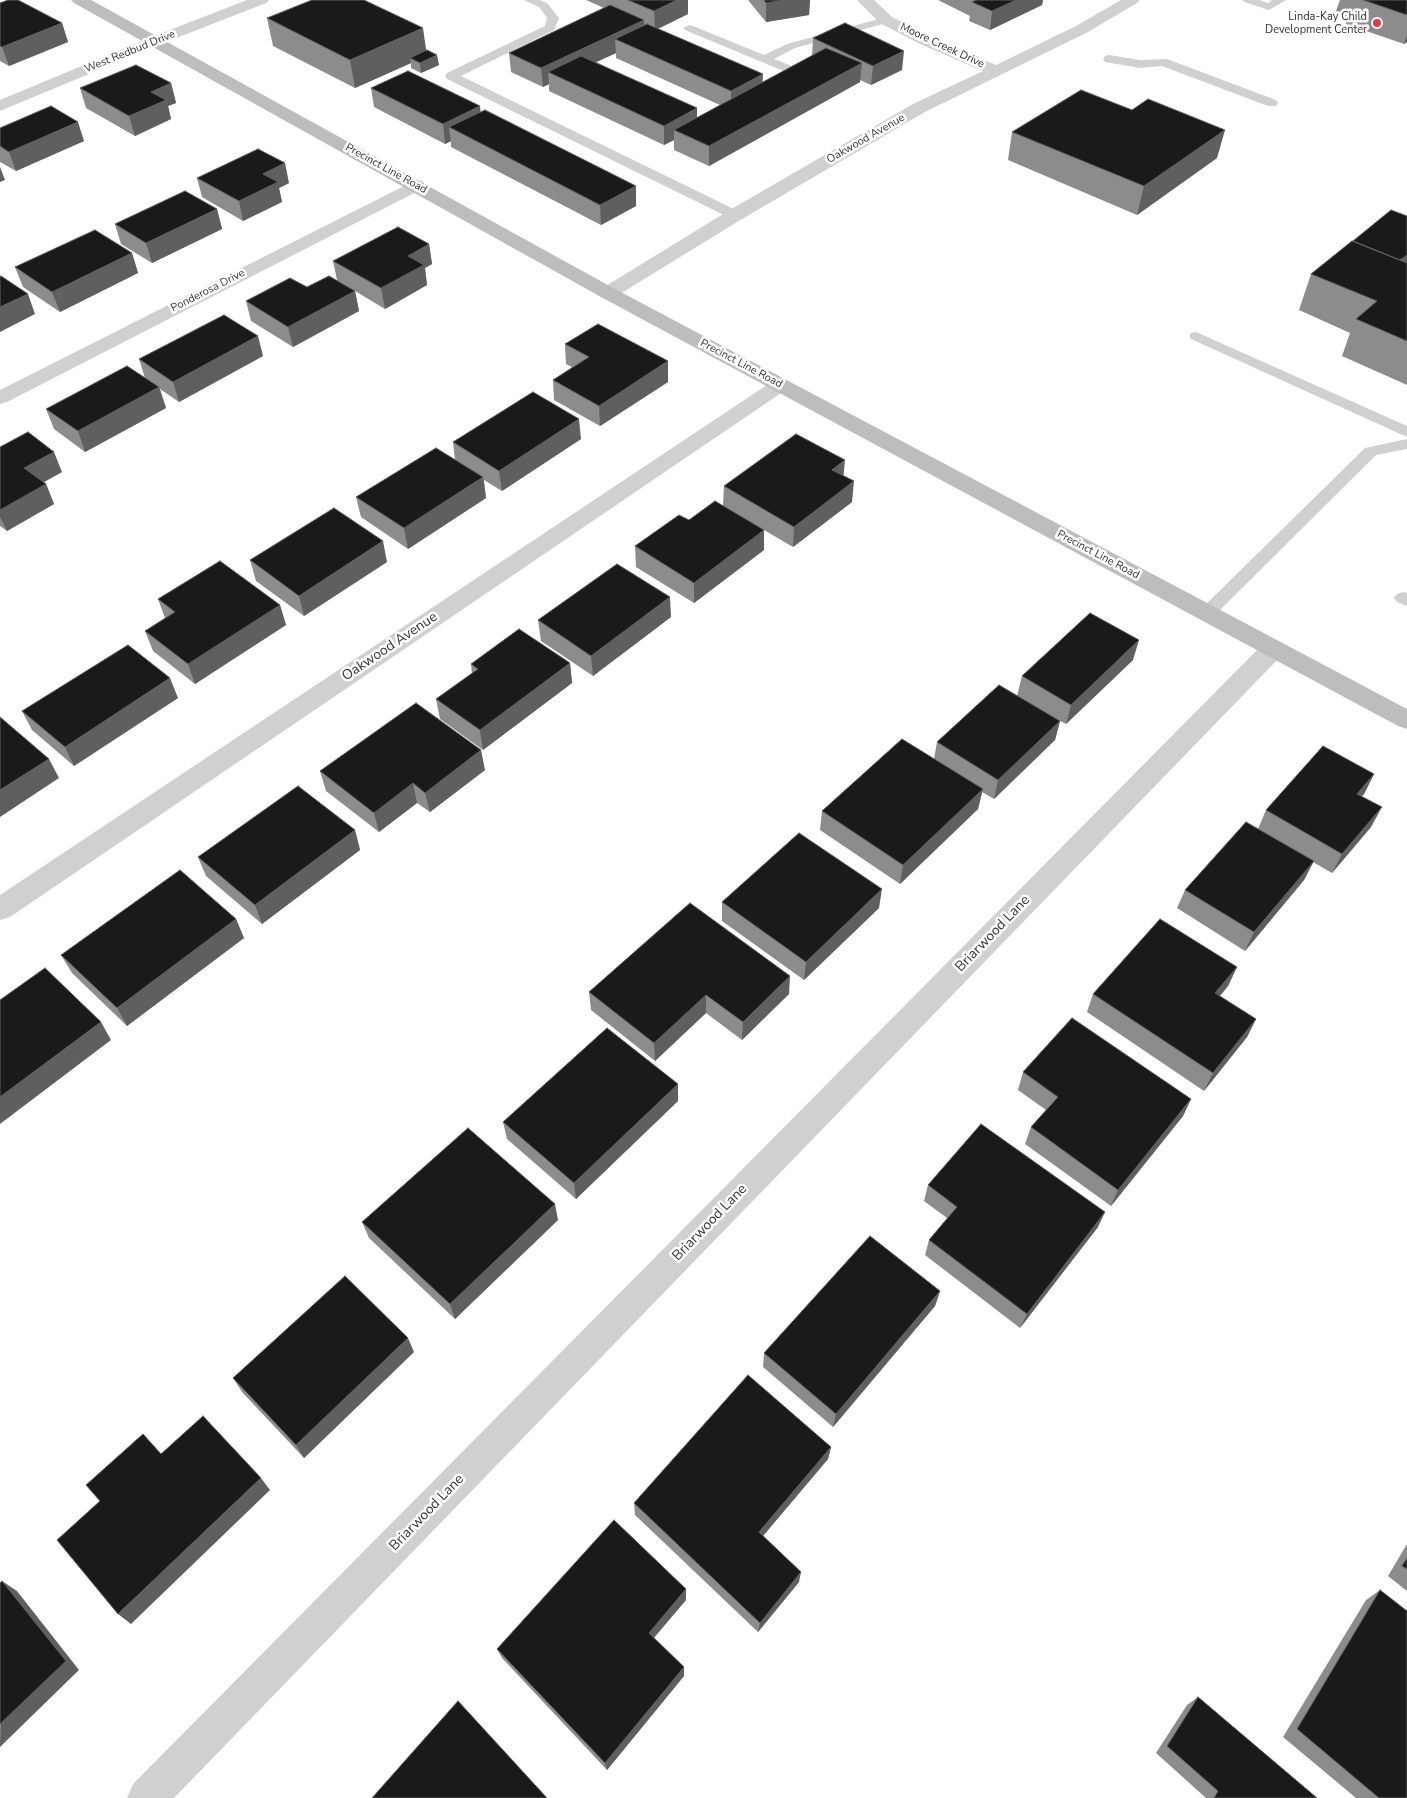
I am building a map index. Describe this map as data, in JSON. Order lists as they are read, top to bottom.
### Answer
{
  "streets": {
    "main road": ["Precinct Line Road"],
    "street": [
      "Moore Creek Drive",
      "West Redbud Drive",
      "Oakwood Avenue",
      "Ponderosa Drive",
      "Briarwood Lane"
    ]
  },
  "crossings": [
    ["Moore Creek Drive", "Oakwood Avenue"],
    ["West Redbud Drive", "Precinct Line Road"],
    ["Oakwood Avenue", "Precinct Line Road"],
    ["Precinct Line Road", "Ponderosa Drive"],
    ["Precinct Line Road", "Briarwood Lane"]
  ],
  "places": ["Linda-Kay Child Development Center"]
}
